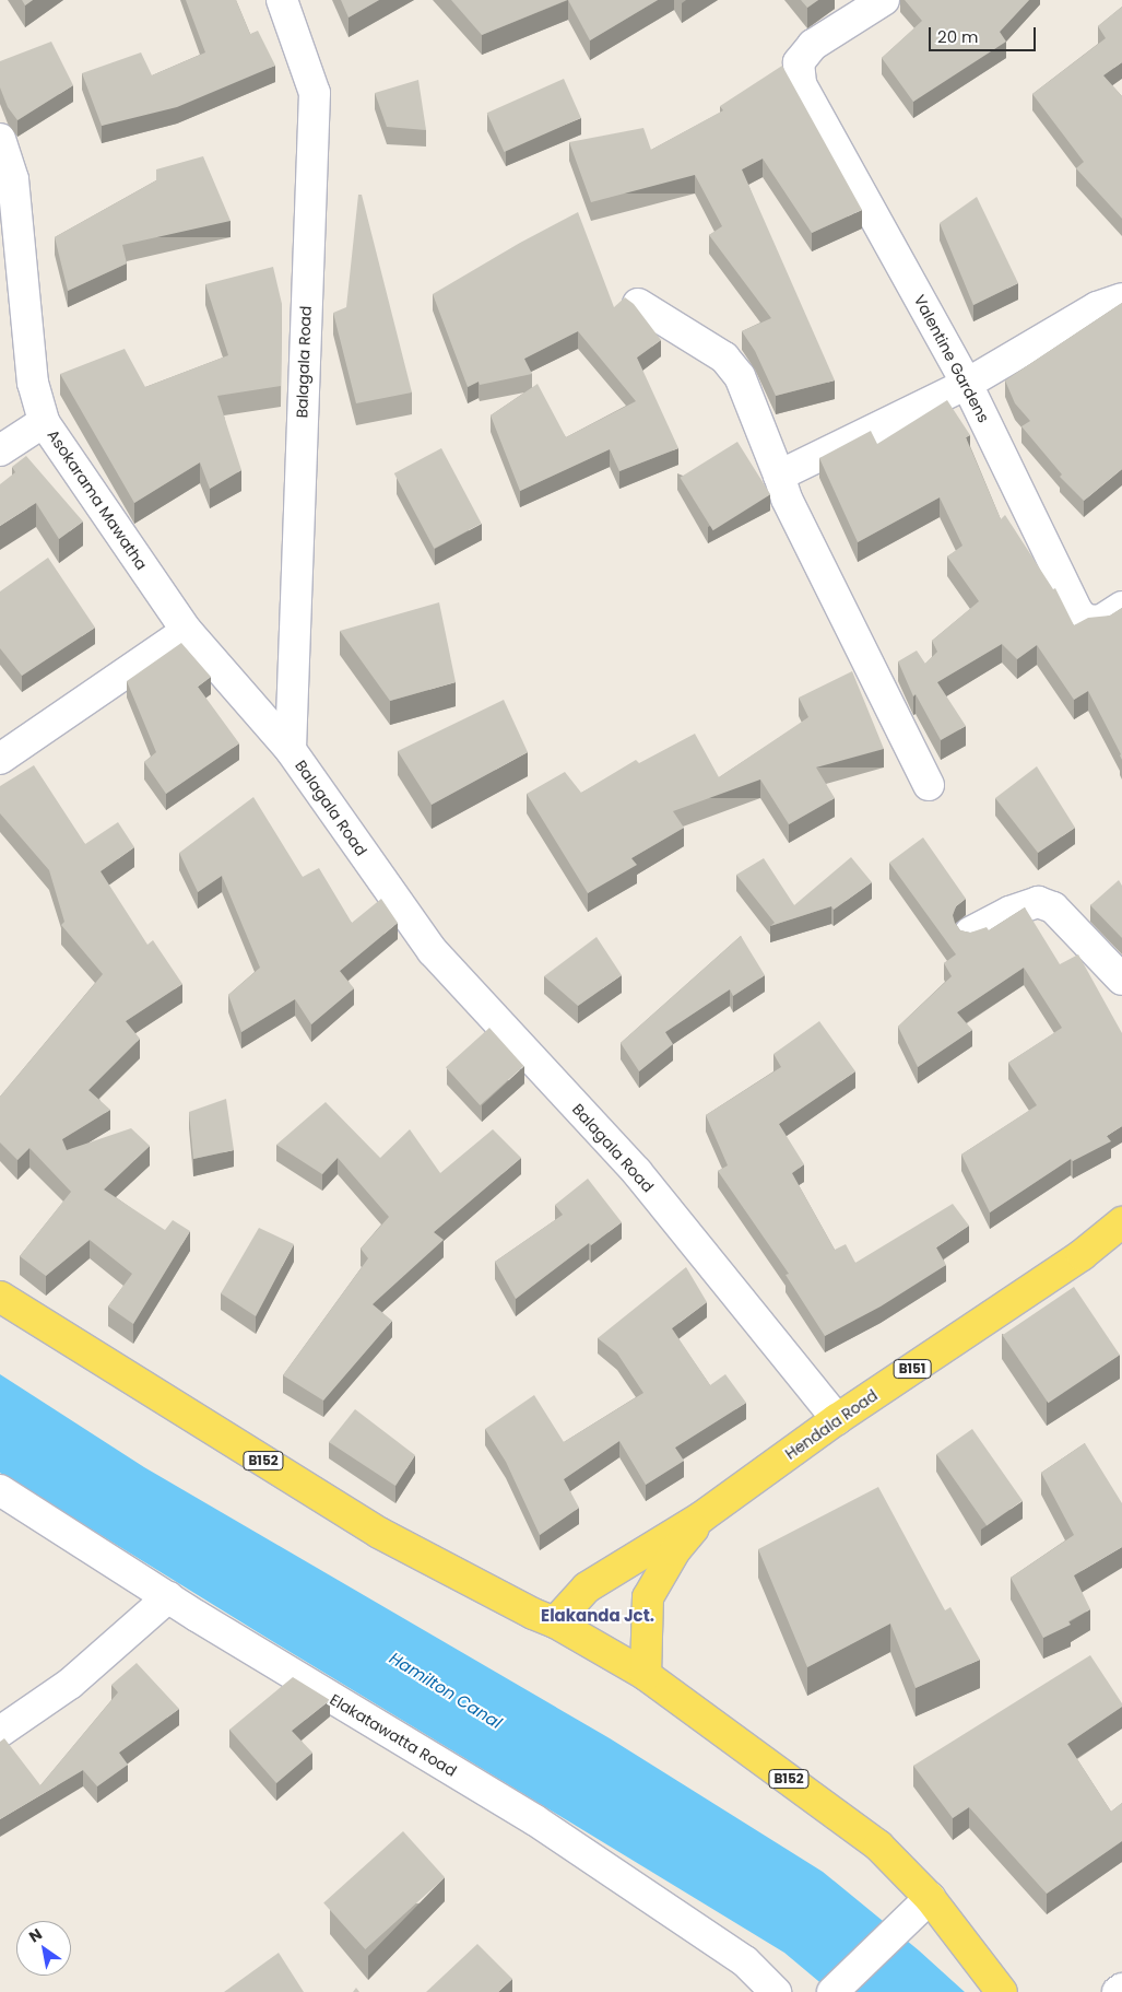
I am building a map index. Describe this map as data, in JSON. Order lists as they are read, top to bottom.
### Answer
{
  "streets": {
    "main road": ["B151", "Hendala Road", "B152"],
    "street": [
      "Valentine Gardens",
      "Balagala Road",
      "Asokarama Mawatha",
      "Elakatawatta Road"
    ]
  },
  "crossings": [
    ["Balagala Road", "Asokarama Mawatha"],
    ["Balagala Road", "Hendala Road"],
    ["Hendala Road", "B152"]
  ],
  "districts": ["Elakanda Jct."],
  "water": ["Hamilton Canal"],
  "scale_bar": "20 m",
  "north": "top left"
}
